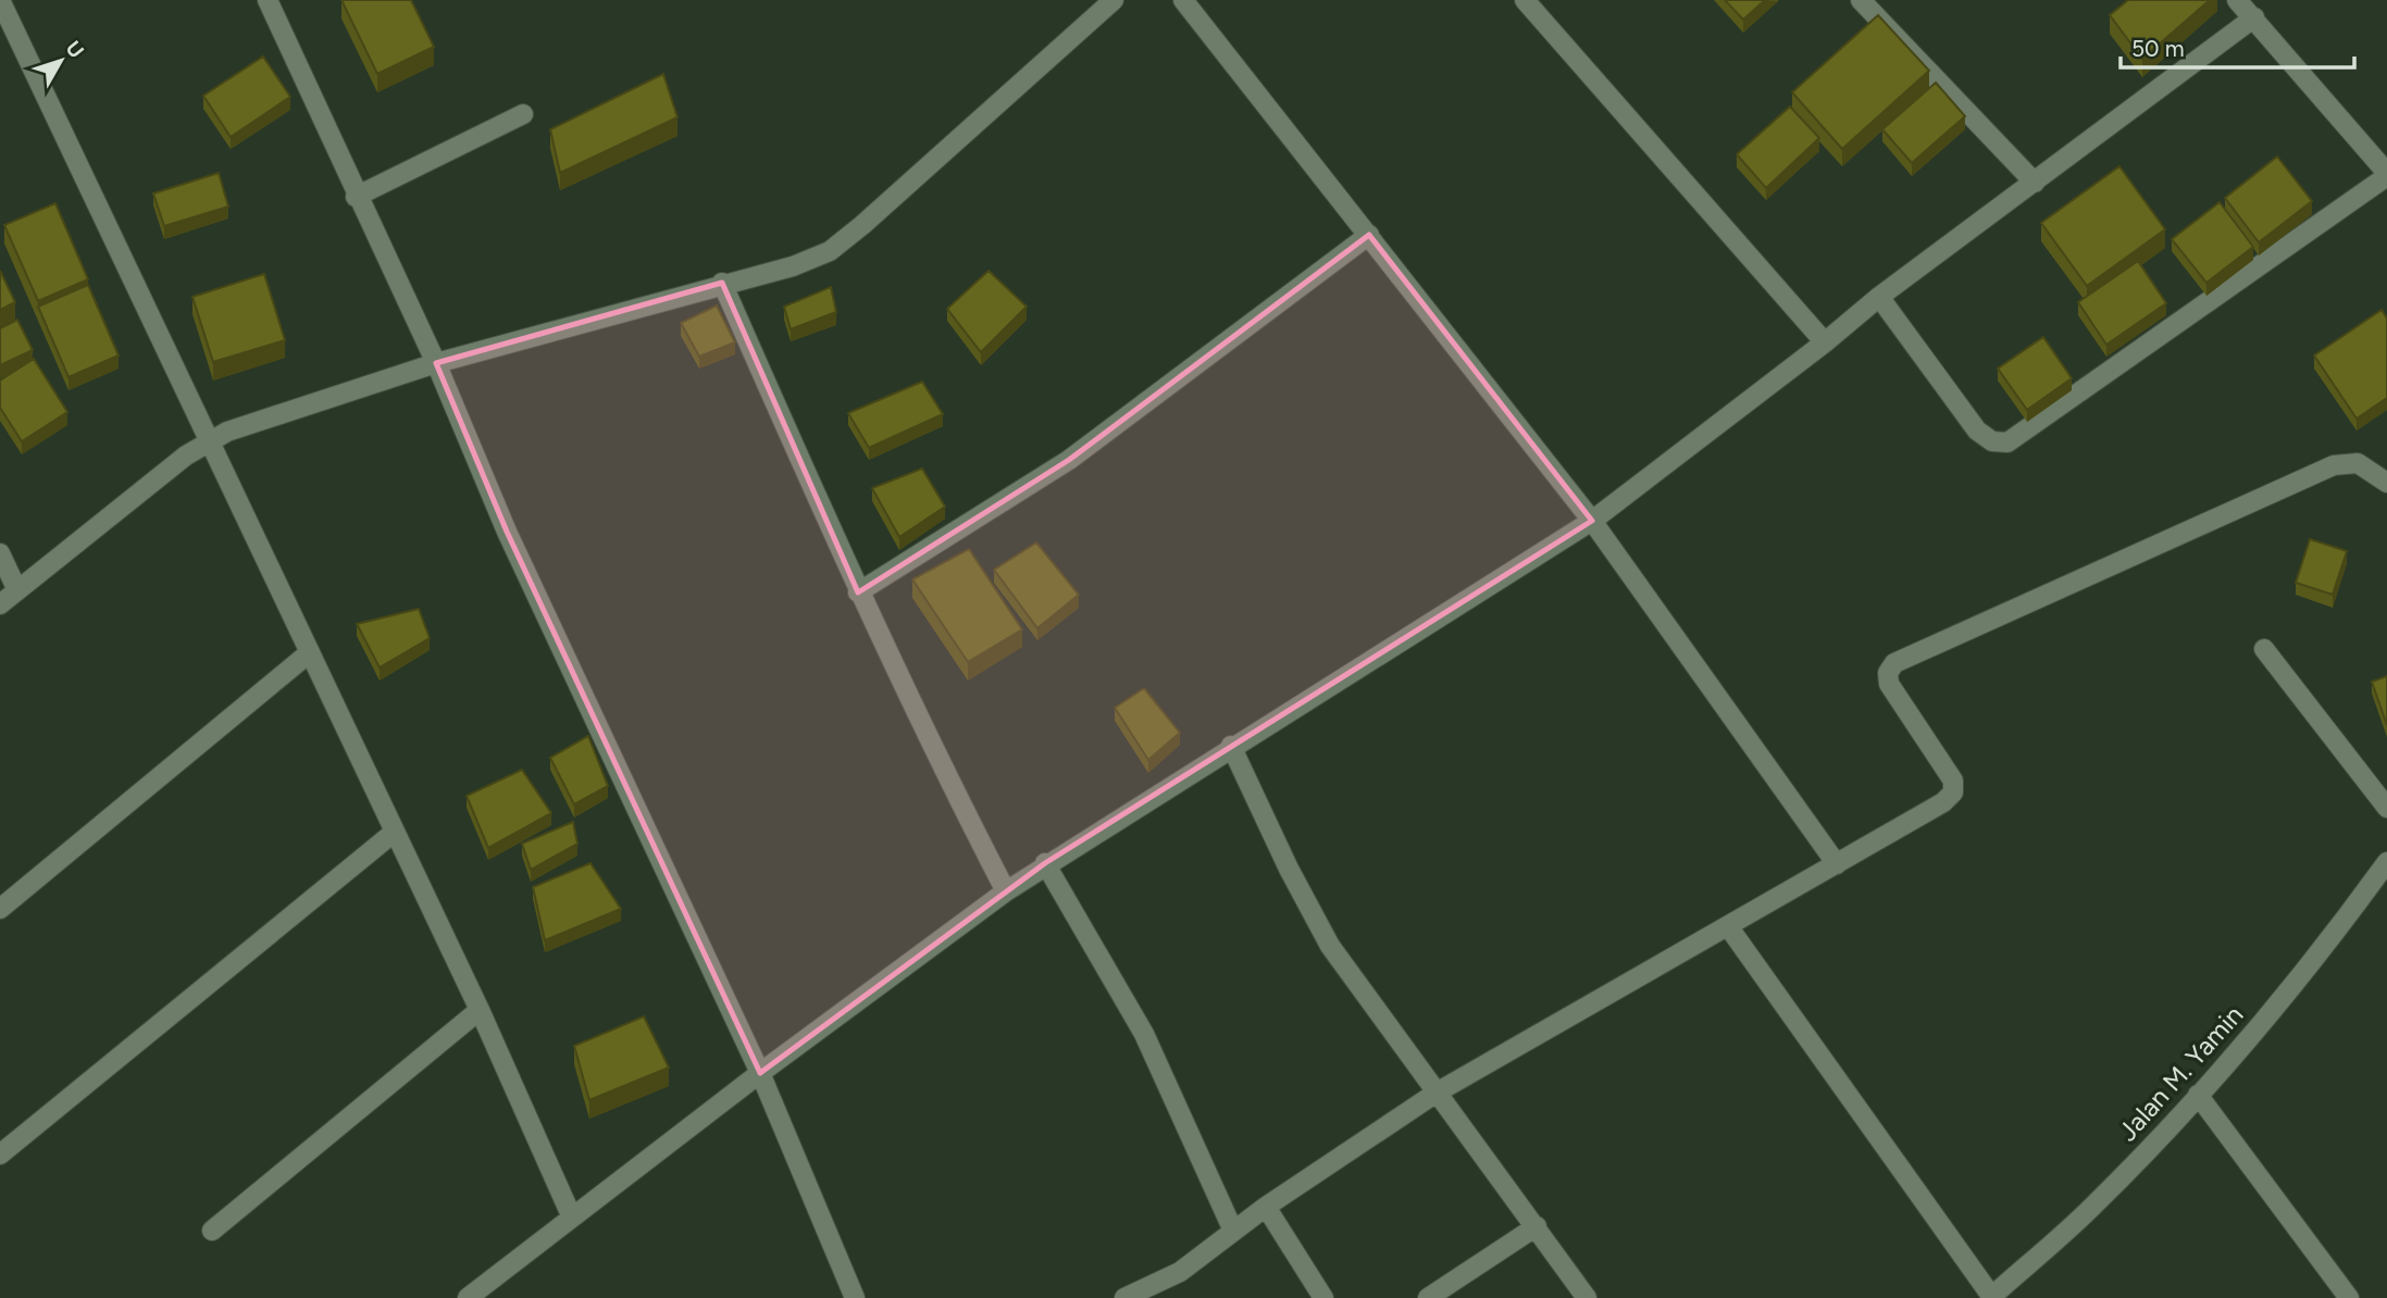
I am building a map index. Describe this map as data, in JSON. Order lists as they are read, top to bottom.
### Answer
{
  "streets": {
    "street": ["Jalan M. Yamin"]
  },
  "scale_bar": "50 m",
  "north": "top right"
}
